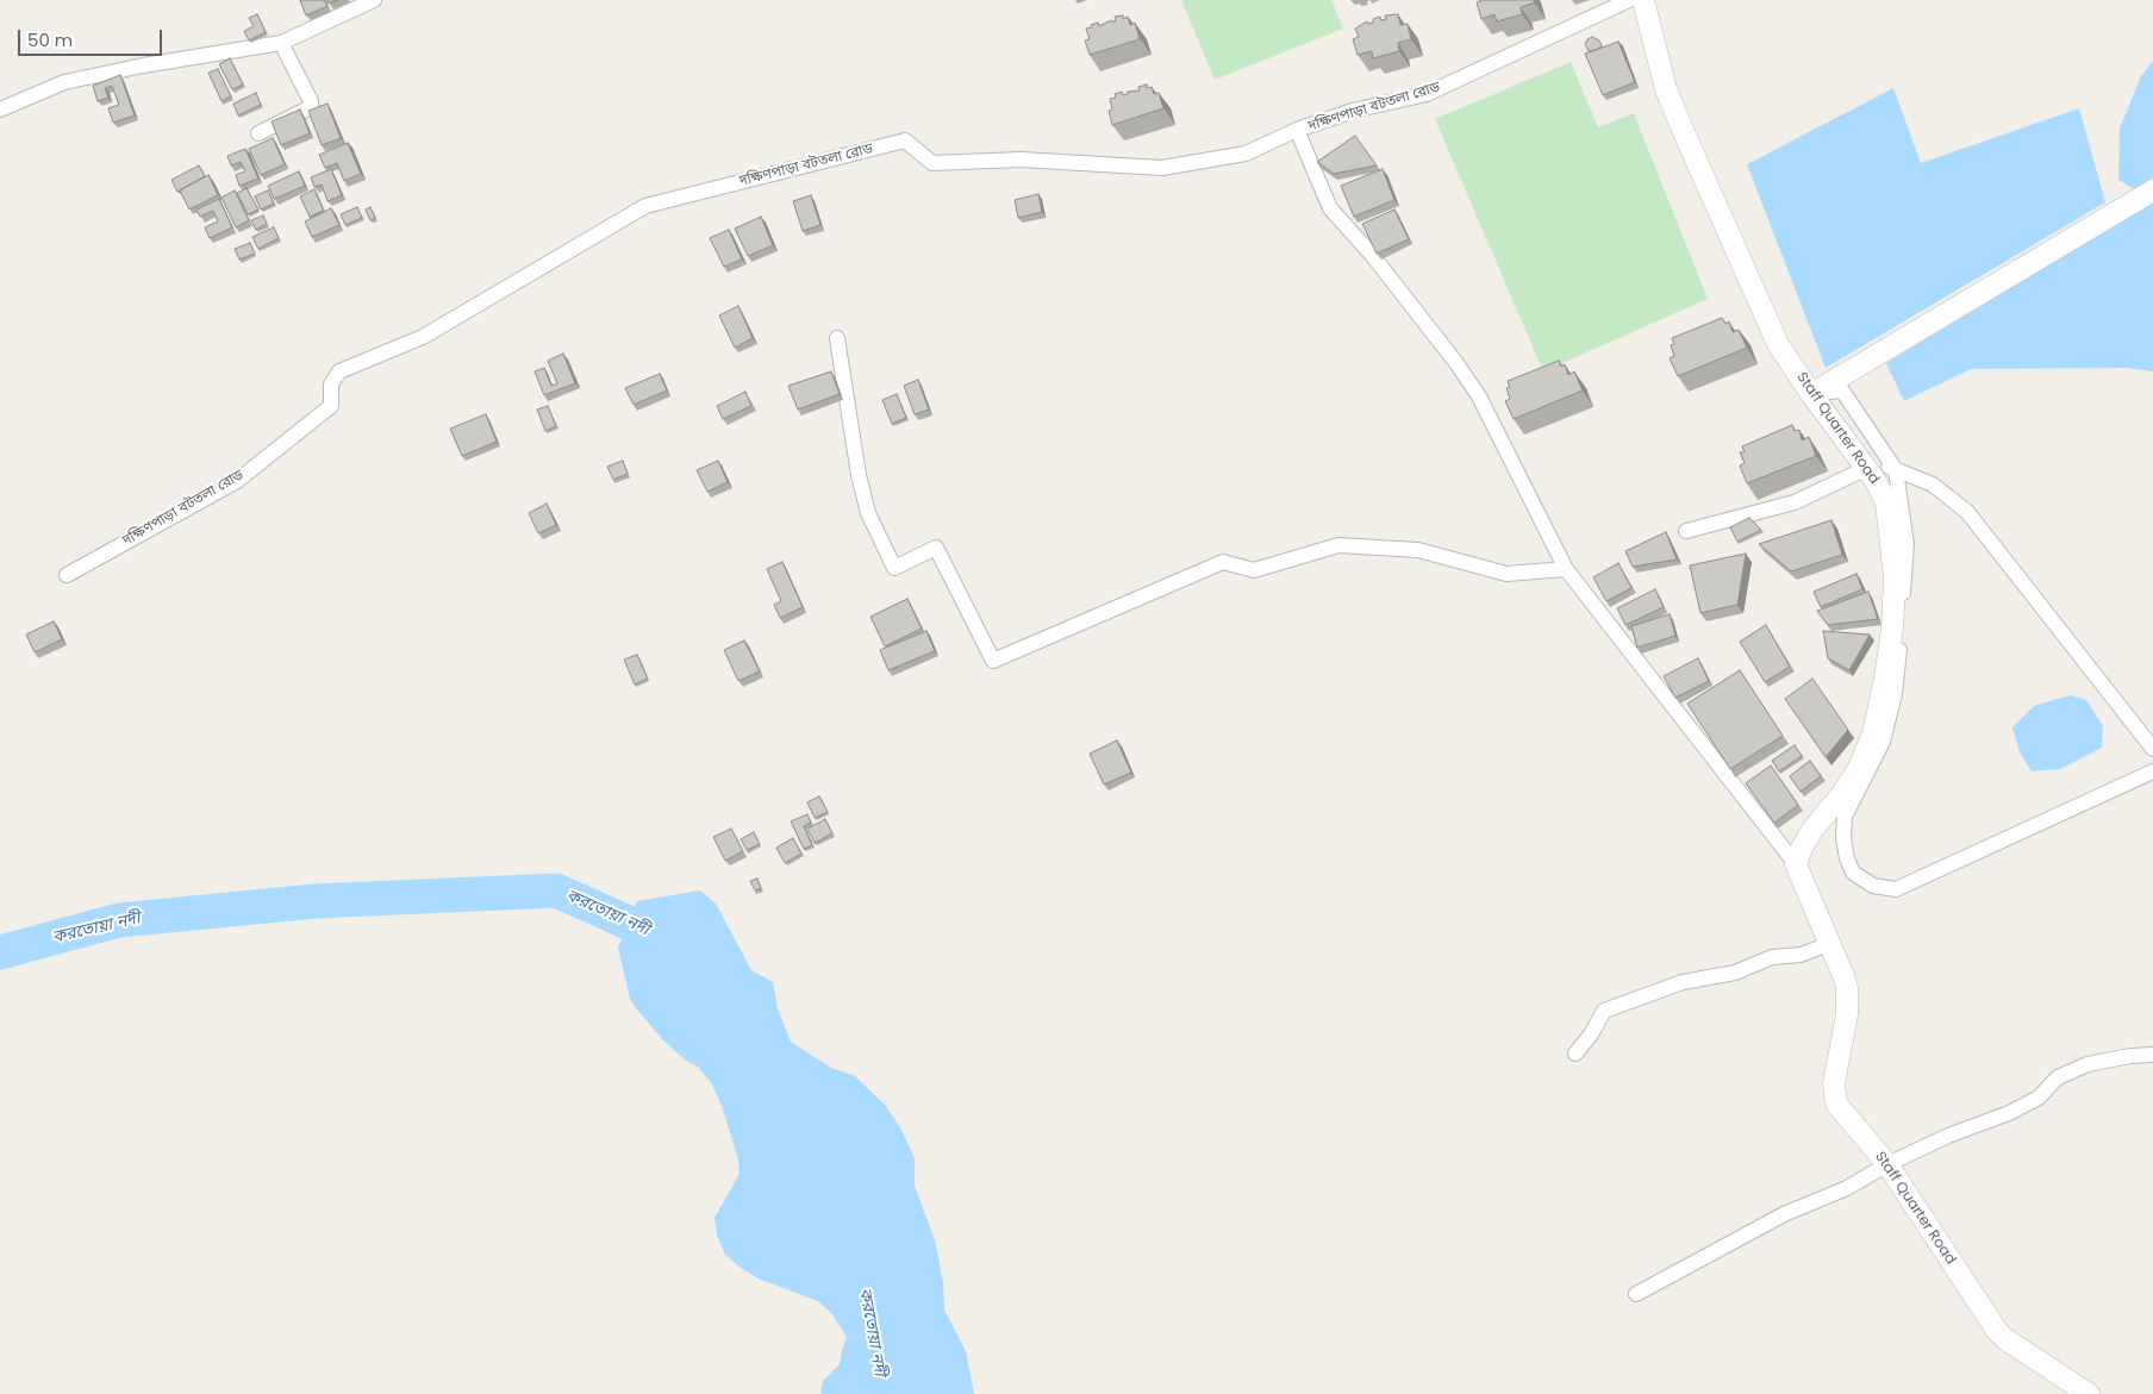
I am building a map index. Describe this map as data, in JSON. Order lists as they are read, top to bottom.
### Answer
{
  "streets": {
    "street": ["দক্ষিণপাড়া বটতলা রোড", "Staff Quarter Road"]
  },
  "water": ["করতোয়া নদী"],
  "scale_bar": "50 m"
}
